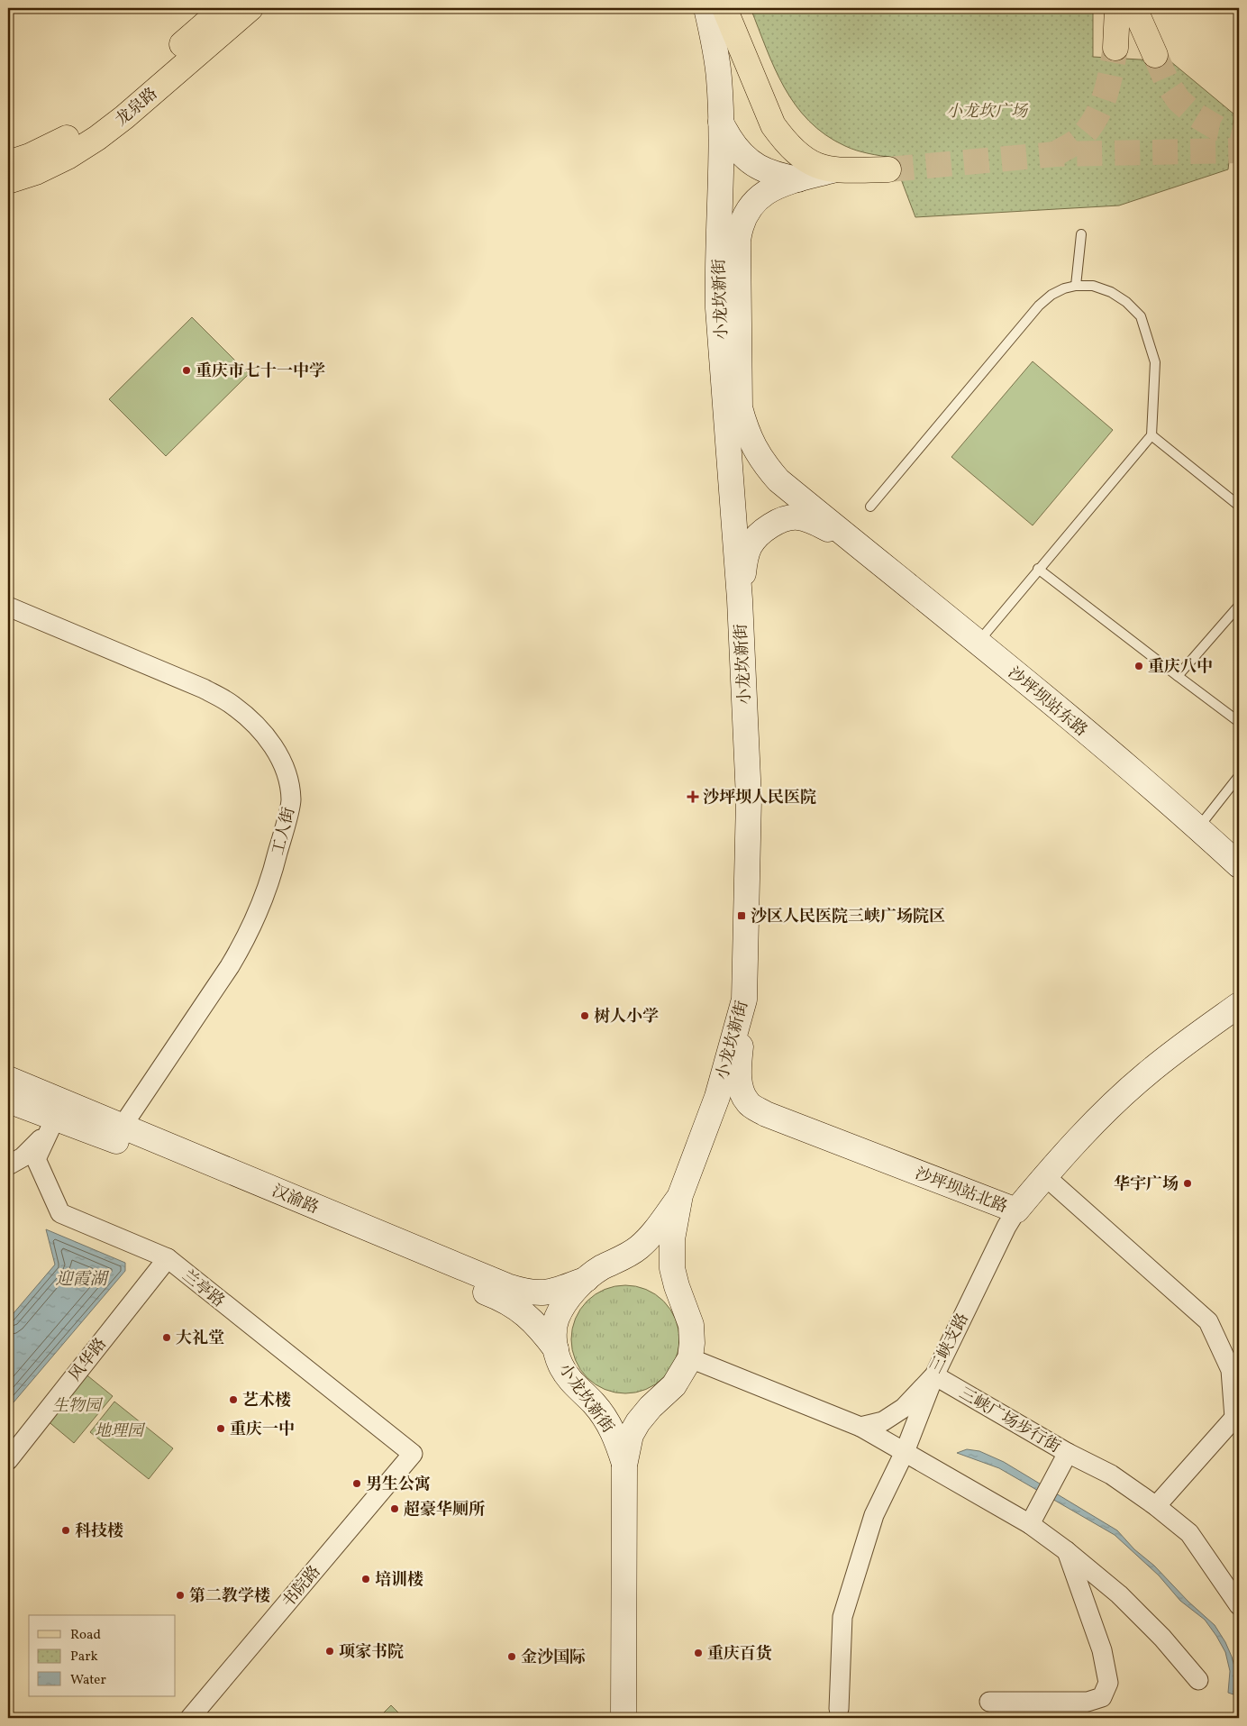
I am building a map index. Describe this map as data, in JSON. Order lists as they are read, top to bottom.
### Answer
{
  "streets": {
    "main road": [
      "龙泉路",
      "小龙坎新街",
      "沙坪坝站东路",
      "沙坪坝站北路",
      "汉渝路"
    ],
    "street": [
      "工人街",
      "兰亭路",
      "三峡支路",
      "风华路",
      "三峡广场步行街",
      "书院路"
    ]
  },
  "crossings": [
    ["小龙坎新街", "沙坪坝站东路"],
    ["小龙坎新街", "沙坪坝站北路"],
    ["小龙坎新街", "汉渝路"],
    ["工人街", "汉渝路"],
    ["沙坪坝站北路", "三峡支路"],
    ["汉渝路", "兰亭路"],
    ["兰亭路", "风华路"],
    ["兰亭路", "书院路"],
    ["三峡支路", "三峡广场步行街"]
  ],
  "water": ["迎霞湖"],
  "parks": ["小龙坎广场", "生物园", "地理园"],
  "places": {
    "other": [
      "重庆市七十一中学",
      "重庆八中",
      "树人小学",
      "华宇广场",
      "大礼堂",
      "艺术楼",
      "重庆一中",
      "男生公寓",
      "超豪华厕所",
      "科技楼",
      "培训楼",
      "第二教学楼",
      "项家书院",
      "重庆百货",
      "金沙国际"
    ],
    "health": ["沙坪坝人民医院"],
    "transit": ["沙区人民医院三峡广场院区"]
  },
  "legend": ["Road", "Park", "Water"]
}
